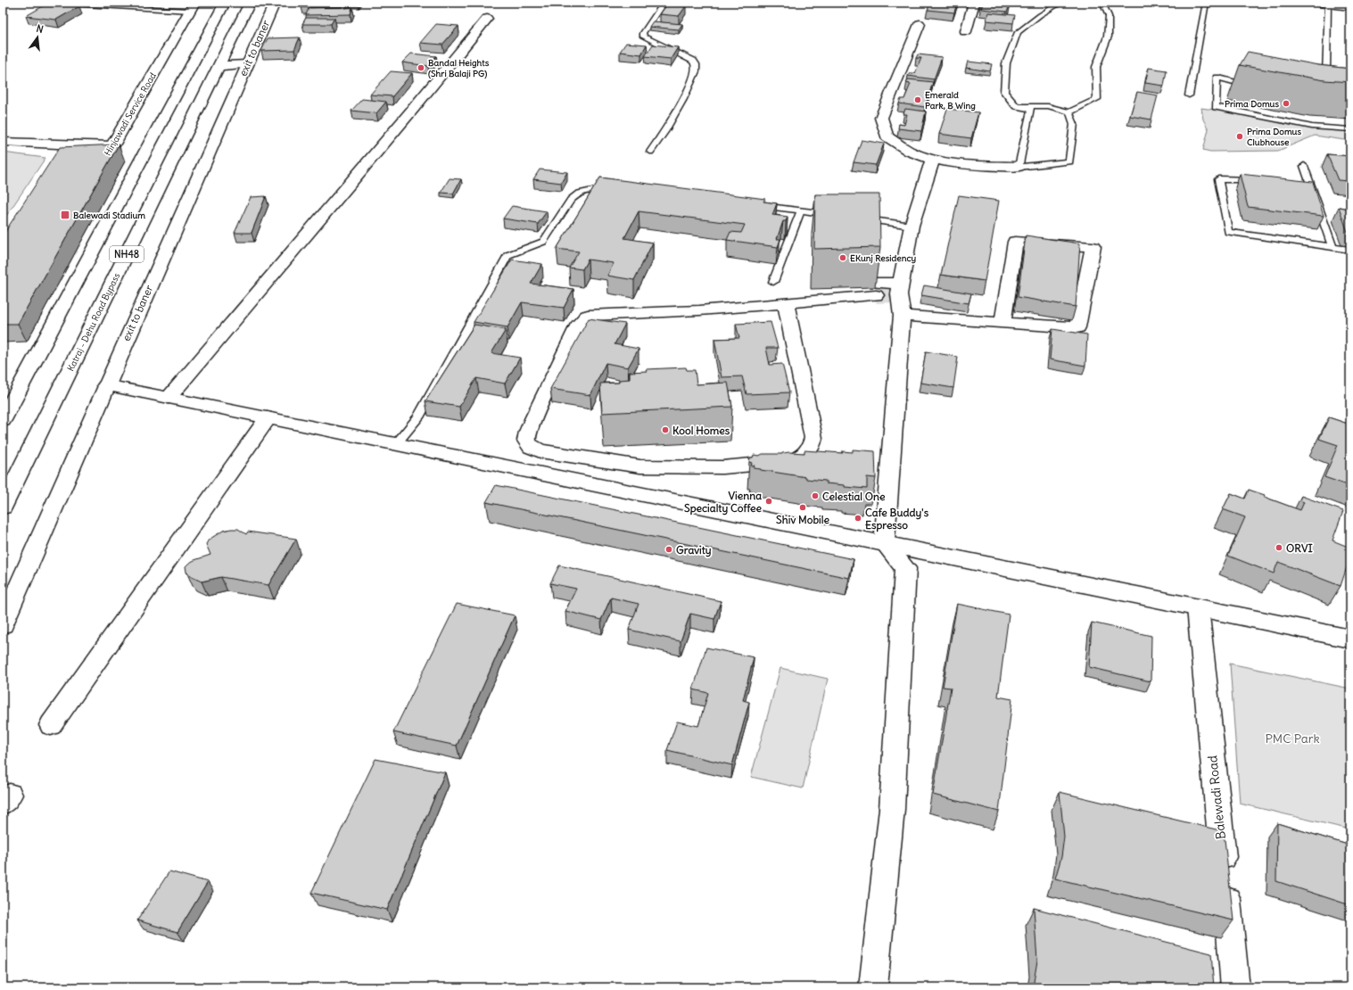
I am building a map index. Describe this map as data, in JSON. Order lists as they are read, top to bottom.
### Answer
{
  "streets": {
    "main road": [
      "exit to baner",
      "Hinjawadi Service Road",
      "NH48",
      "Katraj - Dehu Road Bypass",
      "Balewadi Road"
    ]
  },
  "parks": ["PMC Park"],
  "places": {
    "other": [
      "Bandal Heights (Shri Balaji PG)",
      "Emerald Park, B Wing",
      "Prima Domus",
      "Prima Domus Clubhouse",
      "EKunj Residency",
      "Kool Homes",
      "Celestial One",
      "Vienna Specialty Coffee",
      "Shiv Mobile",
      "Cafe Buddy's Espresso",
      "ORVI",
      "Gravity"
    ],
    "transit": ["Balewadi Stadium"]
  },
  "north": "top"
}
